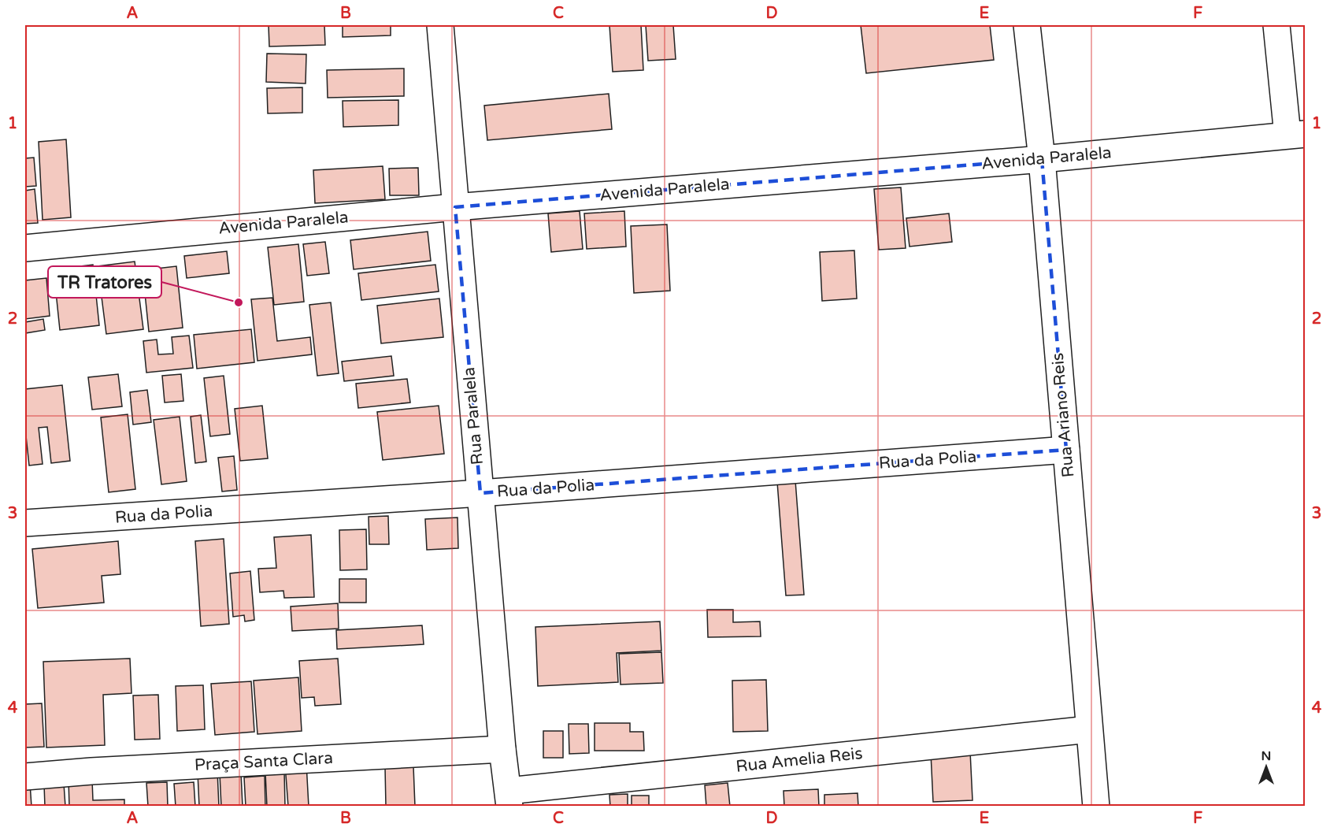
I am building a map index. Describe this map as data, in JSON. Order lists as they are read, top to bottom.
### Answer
{
  "streets": {
    "street": [
      "Avenida Paralela",
      "Rua Ariano Reis",
      "Rua Paralela",
      "Rua da Polia",
      "Rua Amelia Reis",
      "Praça Santa Clara"
    ]
  },
  "crossings": [
    ["Avenida Paralela", "Rua Ariano Reis"],
    ["Avenida Paralela", "Rua Paralela"],
    ["Rua Ariano Reis", "Rua da Polia"],
    ["Rua Ariano Reis", "Rua Amelia Reis"],
    ["Rua Paralela", "Rua da Polia"],
    ["Rua Paralela", "Rua Amelia Reis"],
    ["Rua Paralela", "Praça Santa Clara"]
  ],
  "places": ["TR Tratores"],
  "north": "top",
  "grid": {
    "columns": [
      "A",
      "B",
      "C",
      "D",
      "E",
      "F"
    ],
    "rows": [
      "1",
      "2",
      "3",
      "4"
    ]
  }
}
